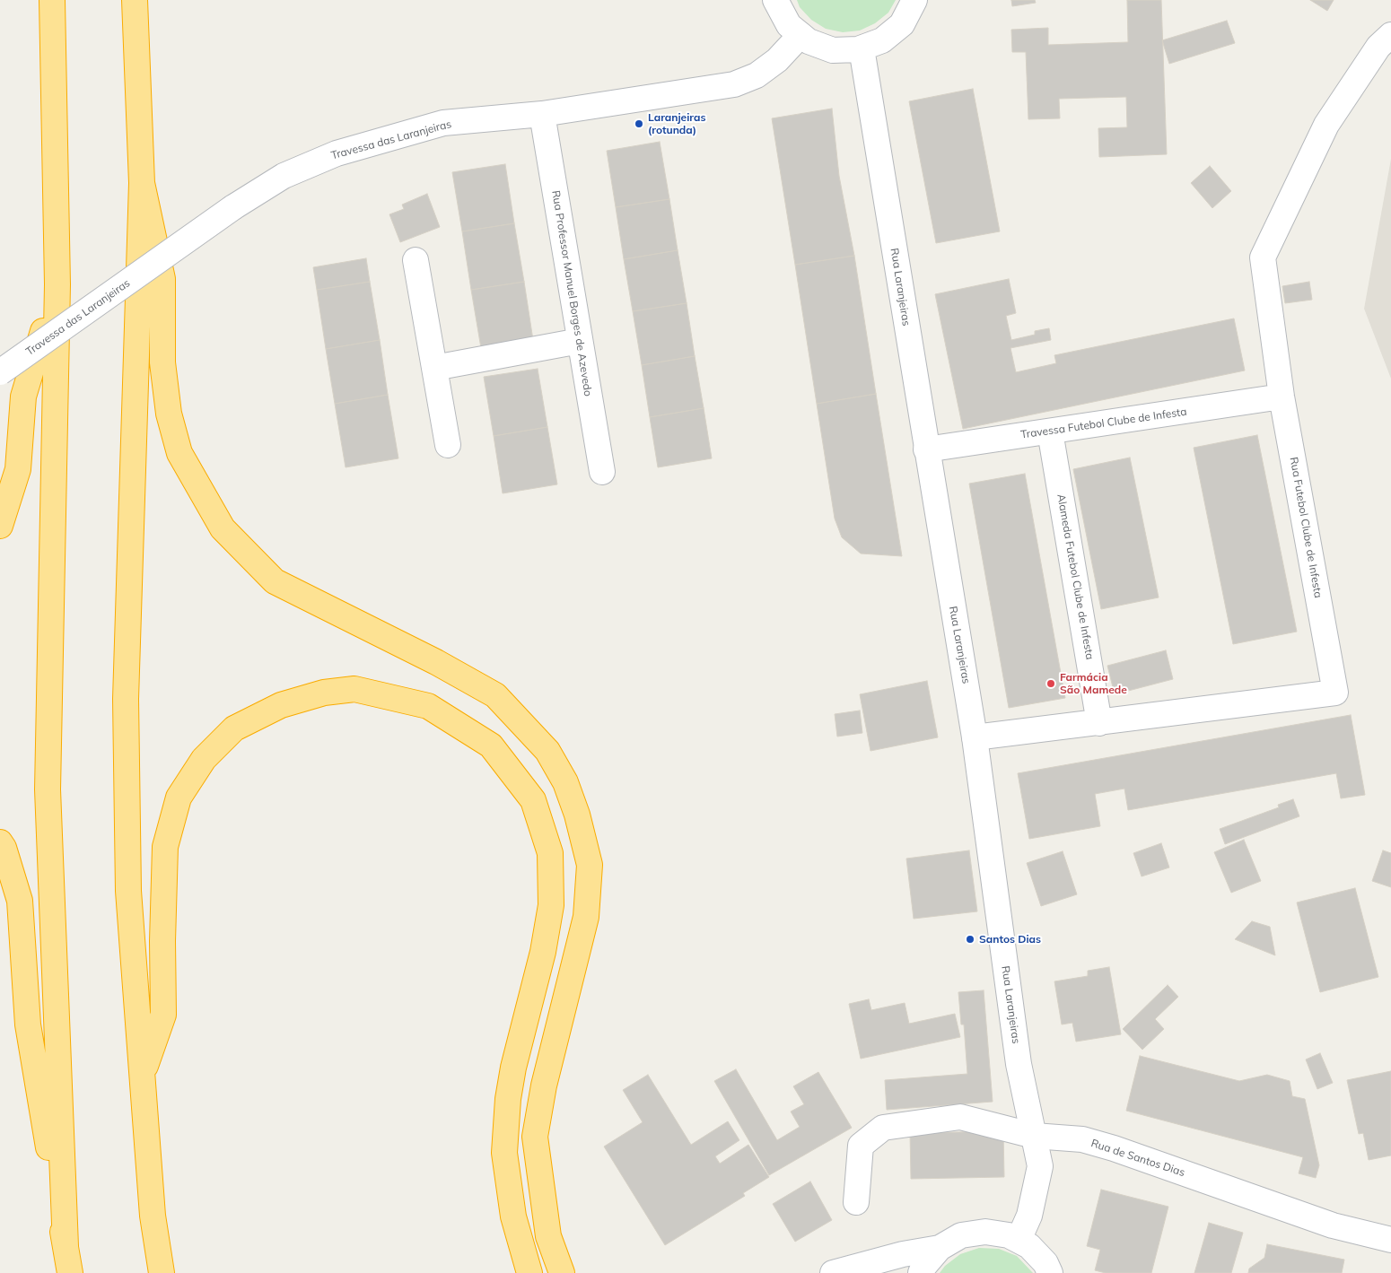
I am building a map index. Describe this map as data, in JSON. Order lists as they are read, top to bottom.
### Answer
{
  "streets": {
    "street": [
      "Travessa das Laranjeiras",
      "Rua Laranjeiras",
      "Rua Professor Manuel Borges de Azevedo",
      "Travessa Futebol Clube de Infesta",
      "Rua Futebol Clube de Infesta",
      "Alameda Futebol Clube de Infesta",
      "Rua de Santos Dias"
    ]
  },
  "crossings": [
    ["Travessa das Laranjeiras", "Rua Professor Manuel Borges de Azevedo"],
    ["Rua Laranjeiras", "Travessa Futebol Clube de Infesta"],
    ["Rua Laranjeiras", "Rua Futebol Clube de Infesta"],
    ["Rua Laranjeiras", "Rua de Santos Dias"],
    ["Travessa Futebol Clube de Infesta", "Rua Futebol Clube de Infesta"],
    ["Travessa Futebol Clube de Infesta", "Alameda Futebol Clube de Infesta"],
    ["Rua Futebol Clube de Infesta", "Alameda Futebol Clube de Infesta"]
  ],
  "places": ["Laranjeiras (rotunda)", "Farmácia São Mamede", "Santos Dias"]
}
